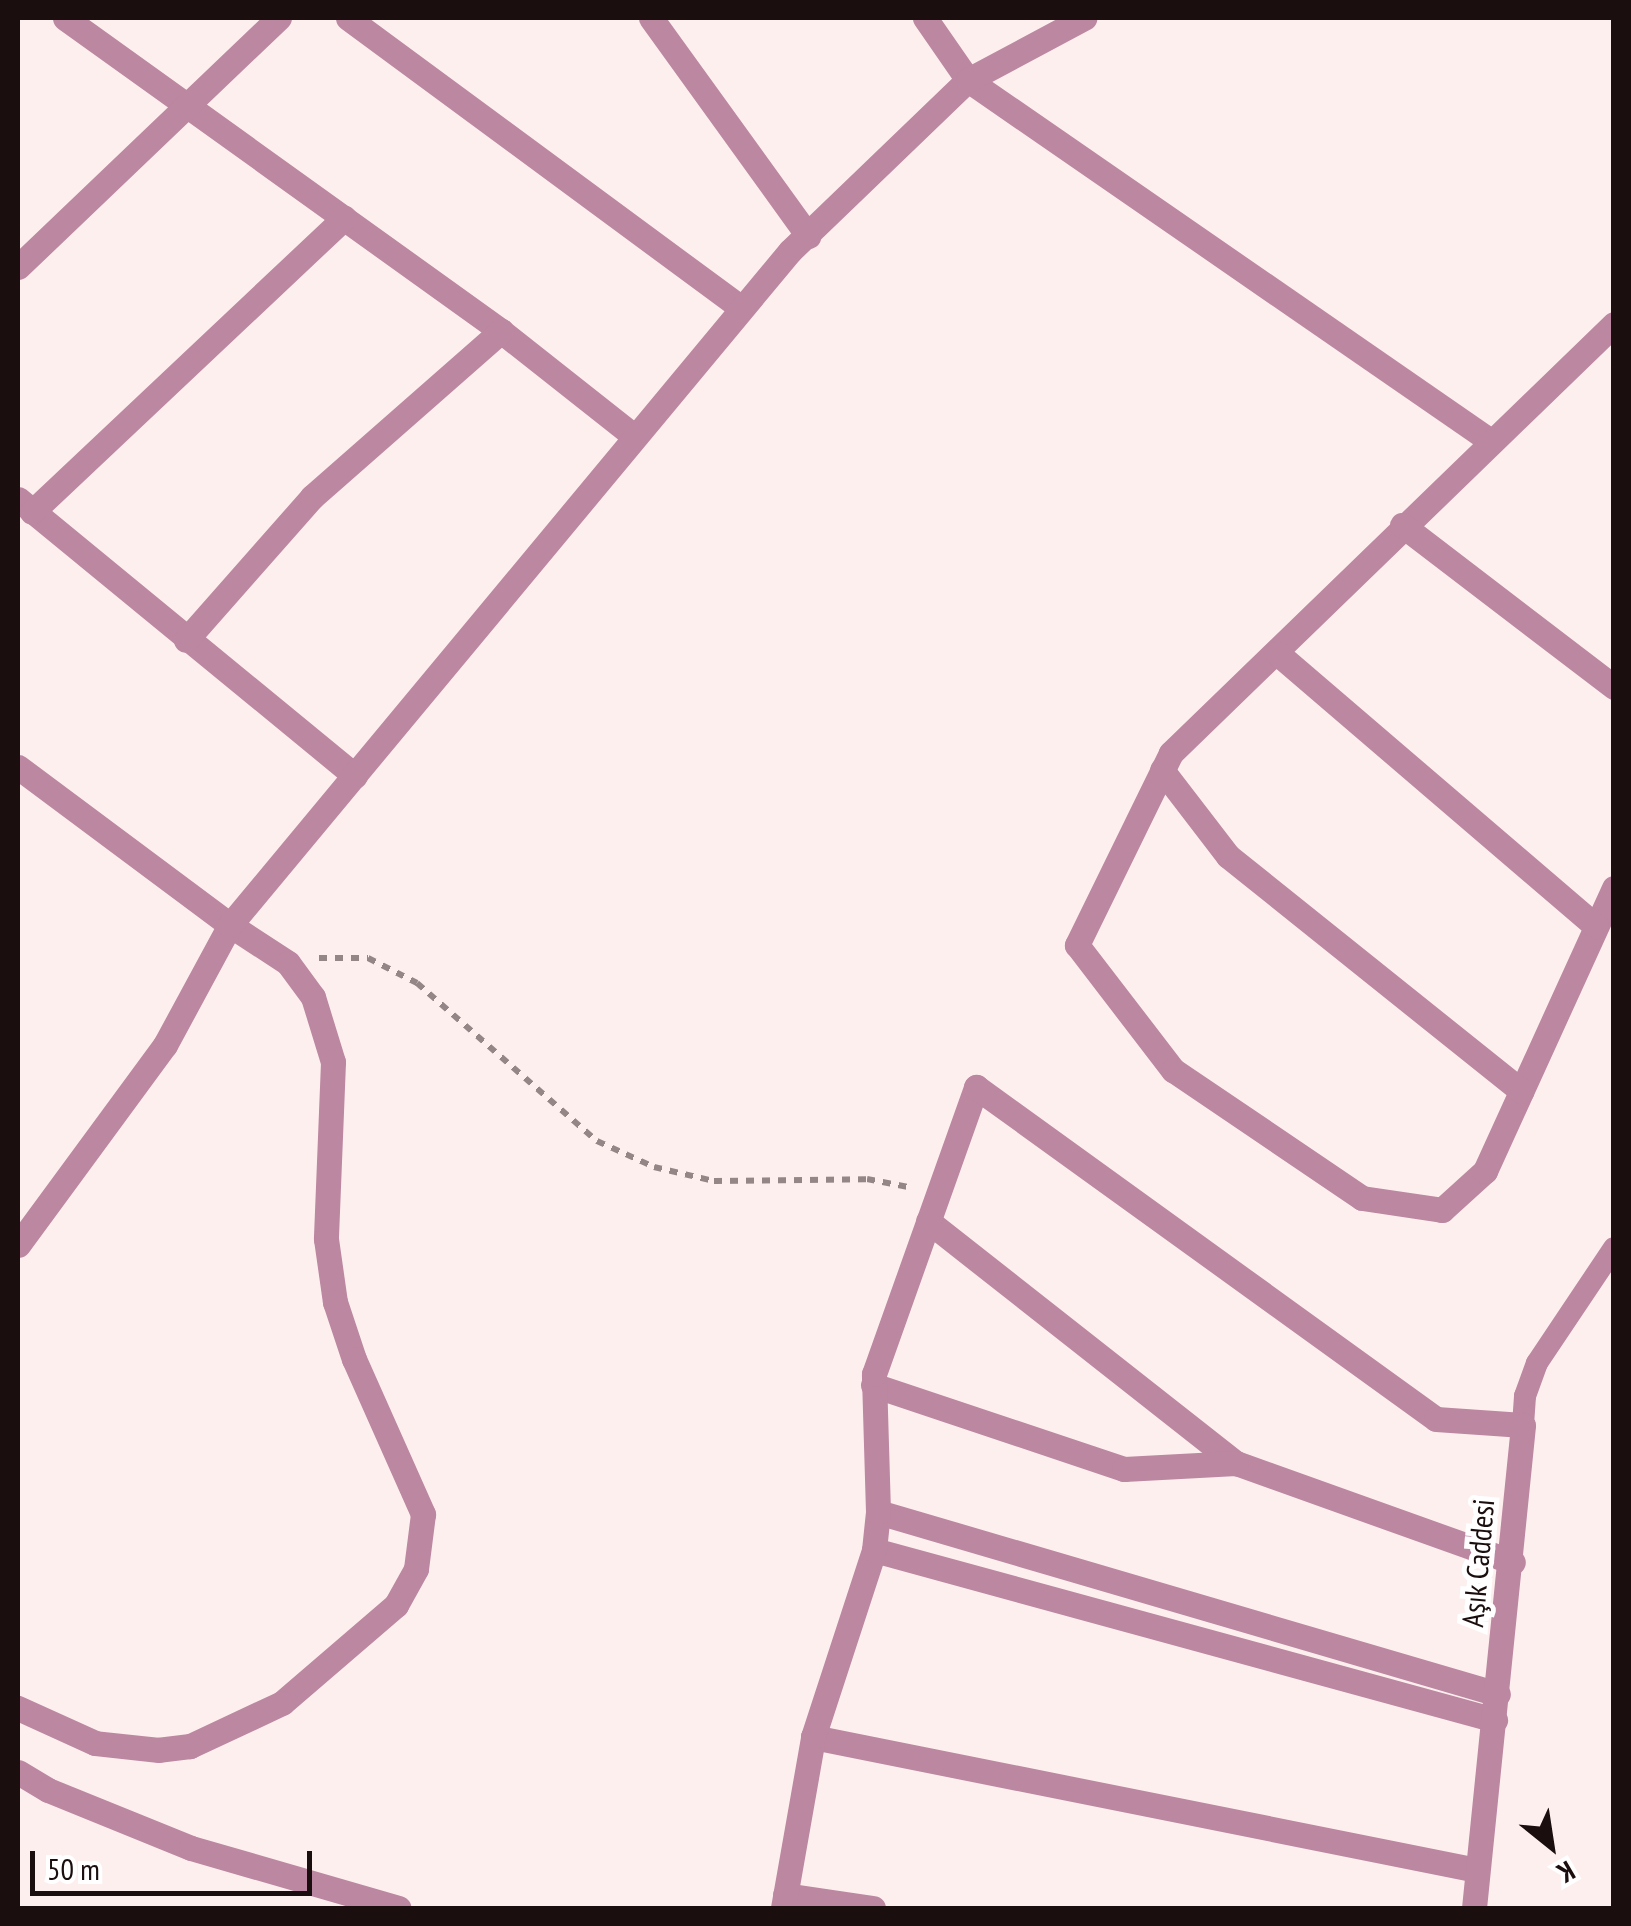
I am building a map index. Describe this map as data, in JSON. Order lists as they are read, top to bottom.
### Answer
{
  "streets": {
    "street": ["Aşık Caddesi"]
  },
  "scale_bar": "50 m",
  "north": "bottom right"
}
